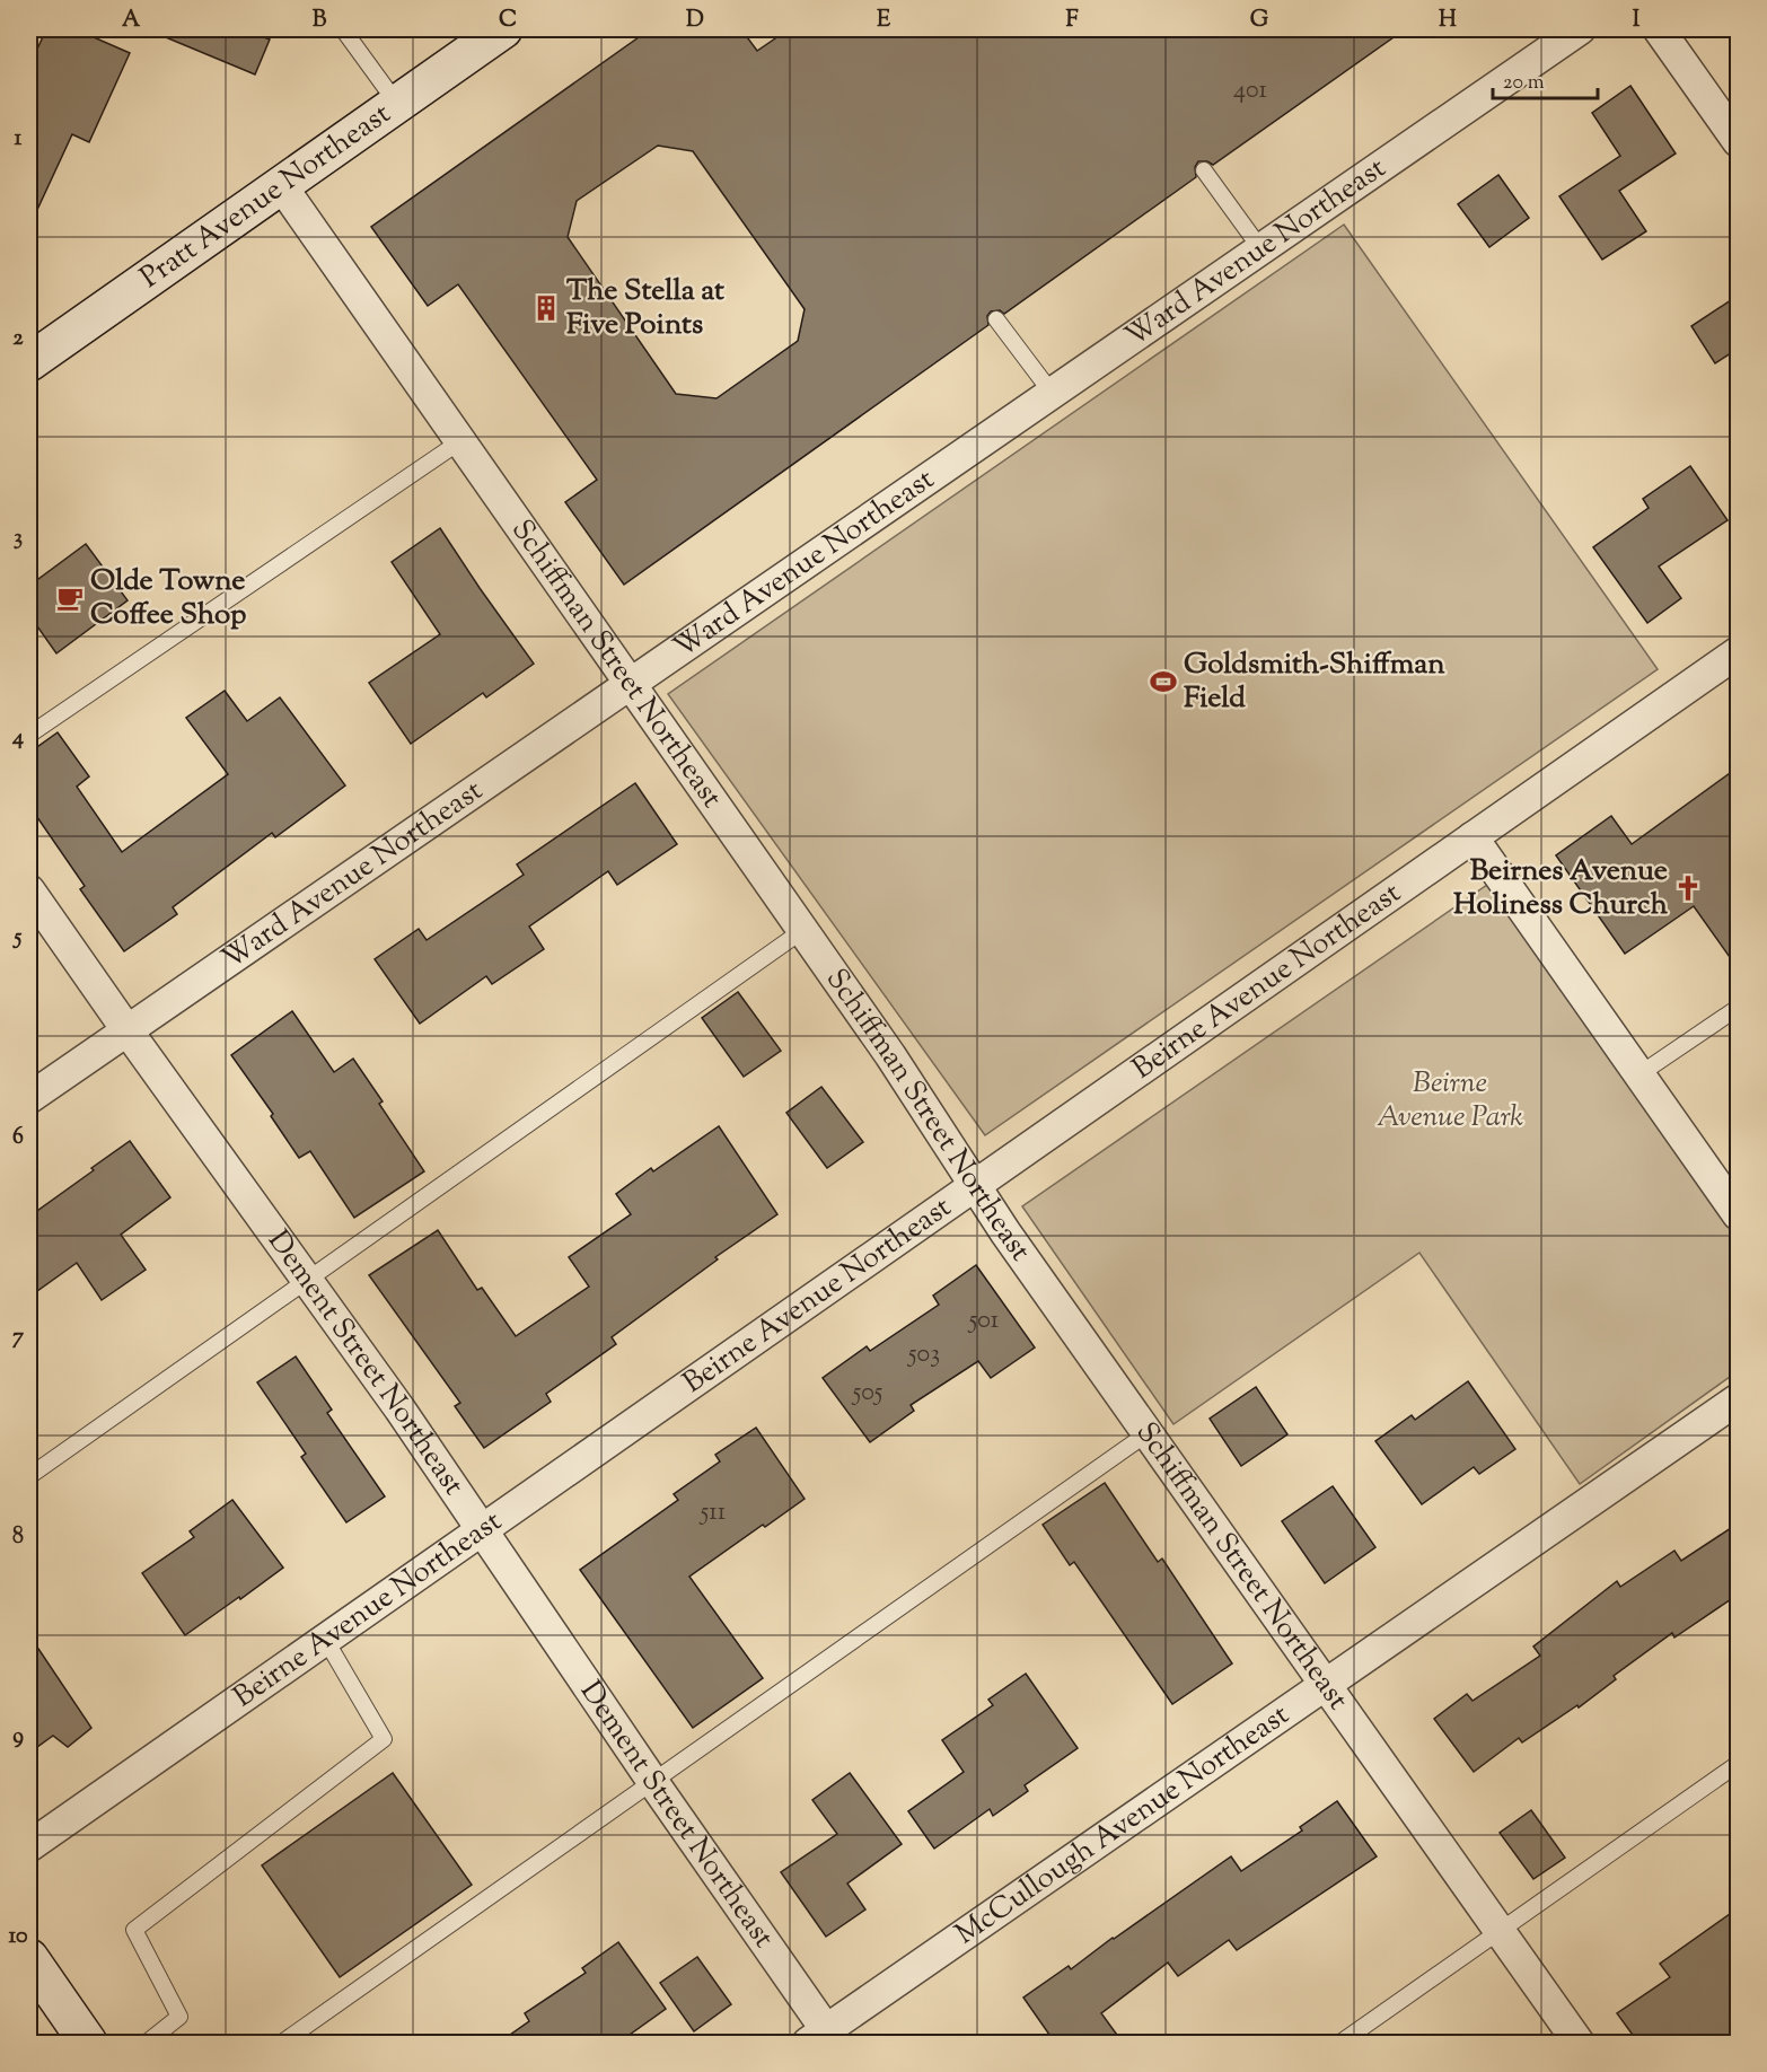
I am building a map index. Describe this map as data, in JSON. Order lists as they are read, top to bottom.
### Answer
{
  "streets": {
    "main road": ["Pratt Avenue Northeast"],
    "street": [
      "Ward Avenue Northeast",
      "Schiffman Street Northeast",
      "Beirne Avenue Northeast",
      "Dement Street Northeast",
      "McCullough Avenue Northeast"
    ]
  },
  "crossings": [
    ["Pratt Avenue Northeast", "Schiffman Street Northeast"],
    ["Ward Avenue Northeast", "Schiffman Street Northeast"],
    ["Ward Avenue Northeast", "Dement Street Northeast"],
    ["Schiffman Street Northeast", "Beirne Avenue Northeast"],
    ["Schiffman Street Northeast", "McCullough Avenue Northeast"],
    ["Beirne Avenue Northeast", "Dement Street Northeast"],
    ["Dement Street Northeast", "McCullough Avenue Northeast"]
  ],
  "parks": ["Beirne Avenue Park"],
  "places": {
    "building": ["The Stella at Five Points"],
    "cafe": ["Olde Towne Coffee Shop"],
    "sports": ["Goldsmith-Shiffman Field"],
    "church": ["Beirnes Avenue Holiness Church"]
  },
  "house_numbers": [
    "401",
    "501",
    "503",
    "505",
    "511"
  ],
  "scale_bar": "20 m",
  "grid": {
    "columns": [
      "A",
      "B",
      "C",
      "D",
      "E",
      "F",
      "G",
      "H",
      "I"
    ],
    "rows": [
      "1",
      "2",
      "3",
      "4",
      "5",
      "6",
      "7",
      "8",
      "9",
      "10"
    ]
  }
}
